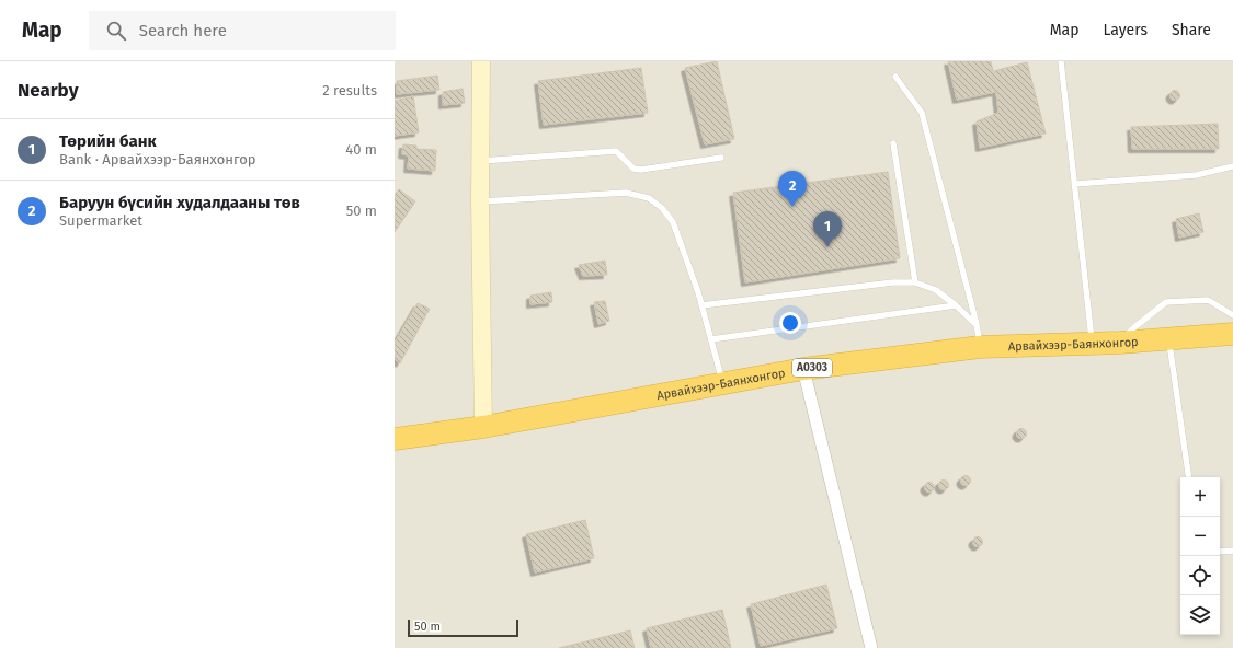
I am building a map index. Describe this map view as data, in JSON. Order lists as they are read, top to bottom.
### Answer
{
  "streets": {
    "highway": ["Арвайхээр-Баянхонгор", "A0303"]
  },
  "scale_bar": "50 m",
  "page": {
    "header": "Map",
    "search": "Search here",
    "nav": ["Map", "Layers", "Share"],
    "heading": ["Nearby", "2 results"],
    "list": [
      {
        "mark": "1",
        "name": "Төрийн банк",
        "note": "Bank · Арвайхээр-Баянхонгор",
        "value": "40 m"
      },
      {
        "mark": "2",
        "name": "Баруун бүсийн худалдааны төв",
        "note": "Supermarket",
        "value": "50 m"
      }
    ],
    "pins": ["2", "1"],
    "map_buttons": ["+", "−"],
    "scale": "50 m"
  }
}
